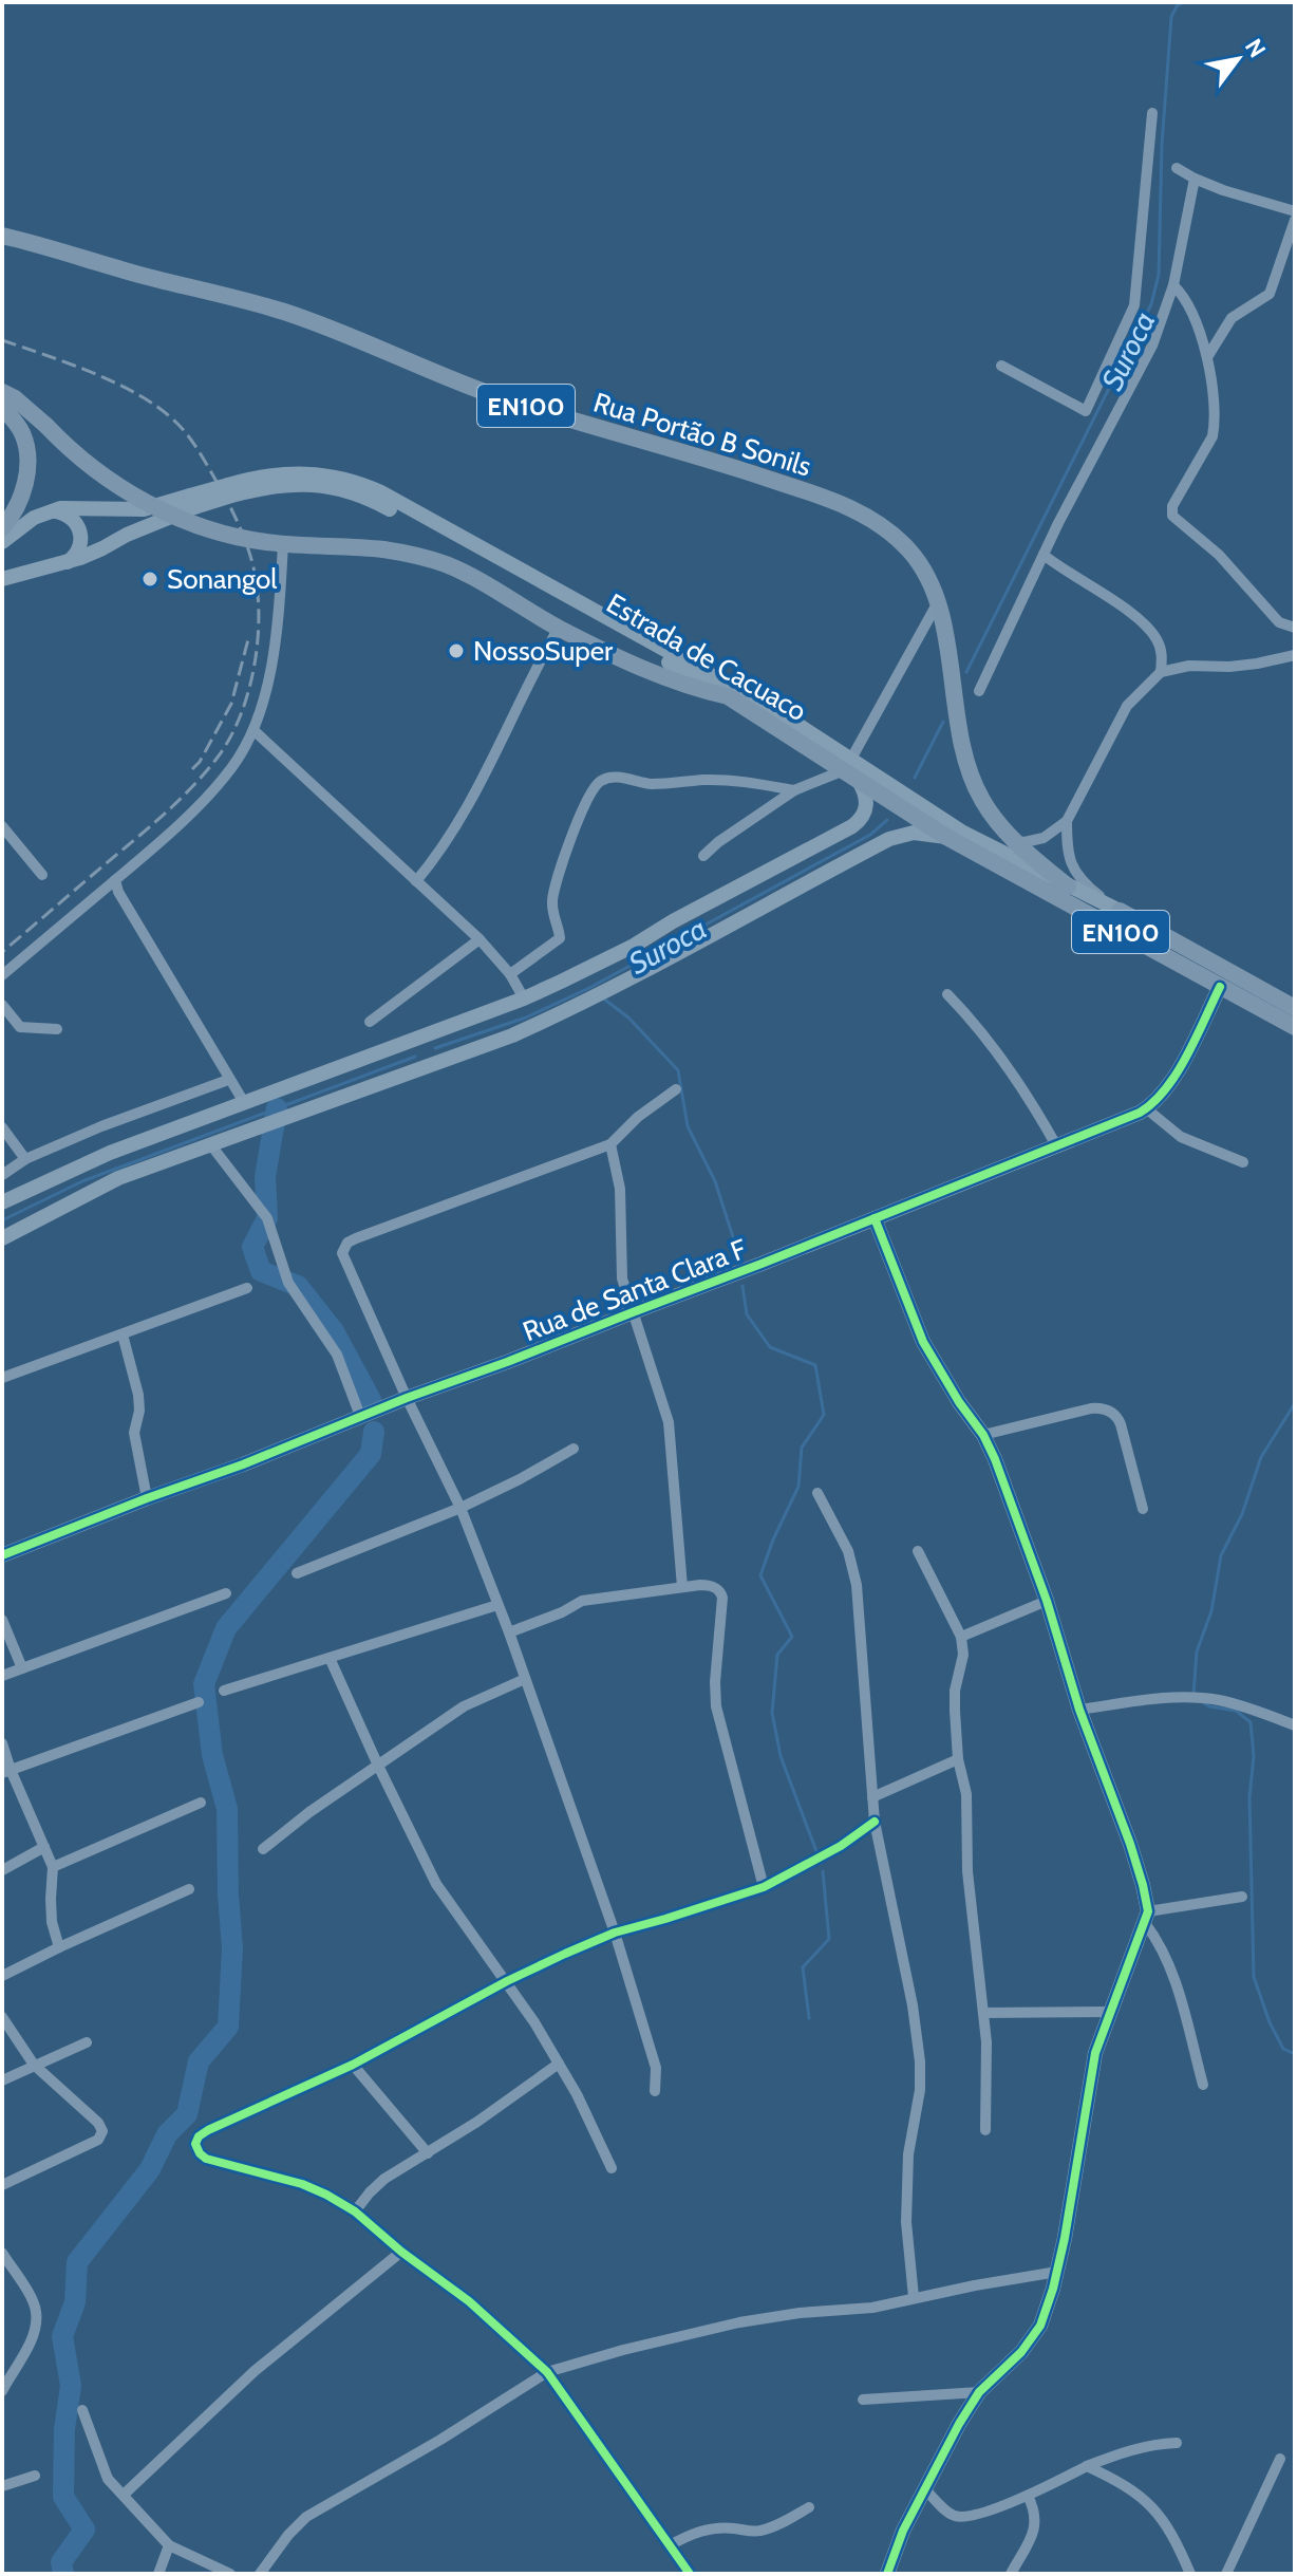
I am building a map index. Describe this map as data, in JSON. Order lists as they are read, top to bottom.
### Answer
{
  "streets": {
    "main road": [
      "EN100",
      "Rua Portão B Sonils",
      "Estrada de Cacuaco",
      "Rua de Santa Clara F"
    ]
  },
  "crossings": [
    ["EN100", "Estrada de Cacuaco"],
    ["Rua Portão B Sonils", "Estrada de Cacuaco"],
    ["Estrada de Cacuaco", "Rua de Santa Clara F"]
  ],
  "water": ["Suroca"],
  "places": ["Sonangol", "NossoSuper"],
  "north": "top right"
}
